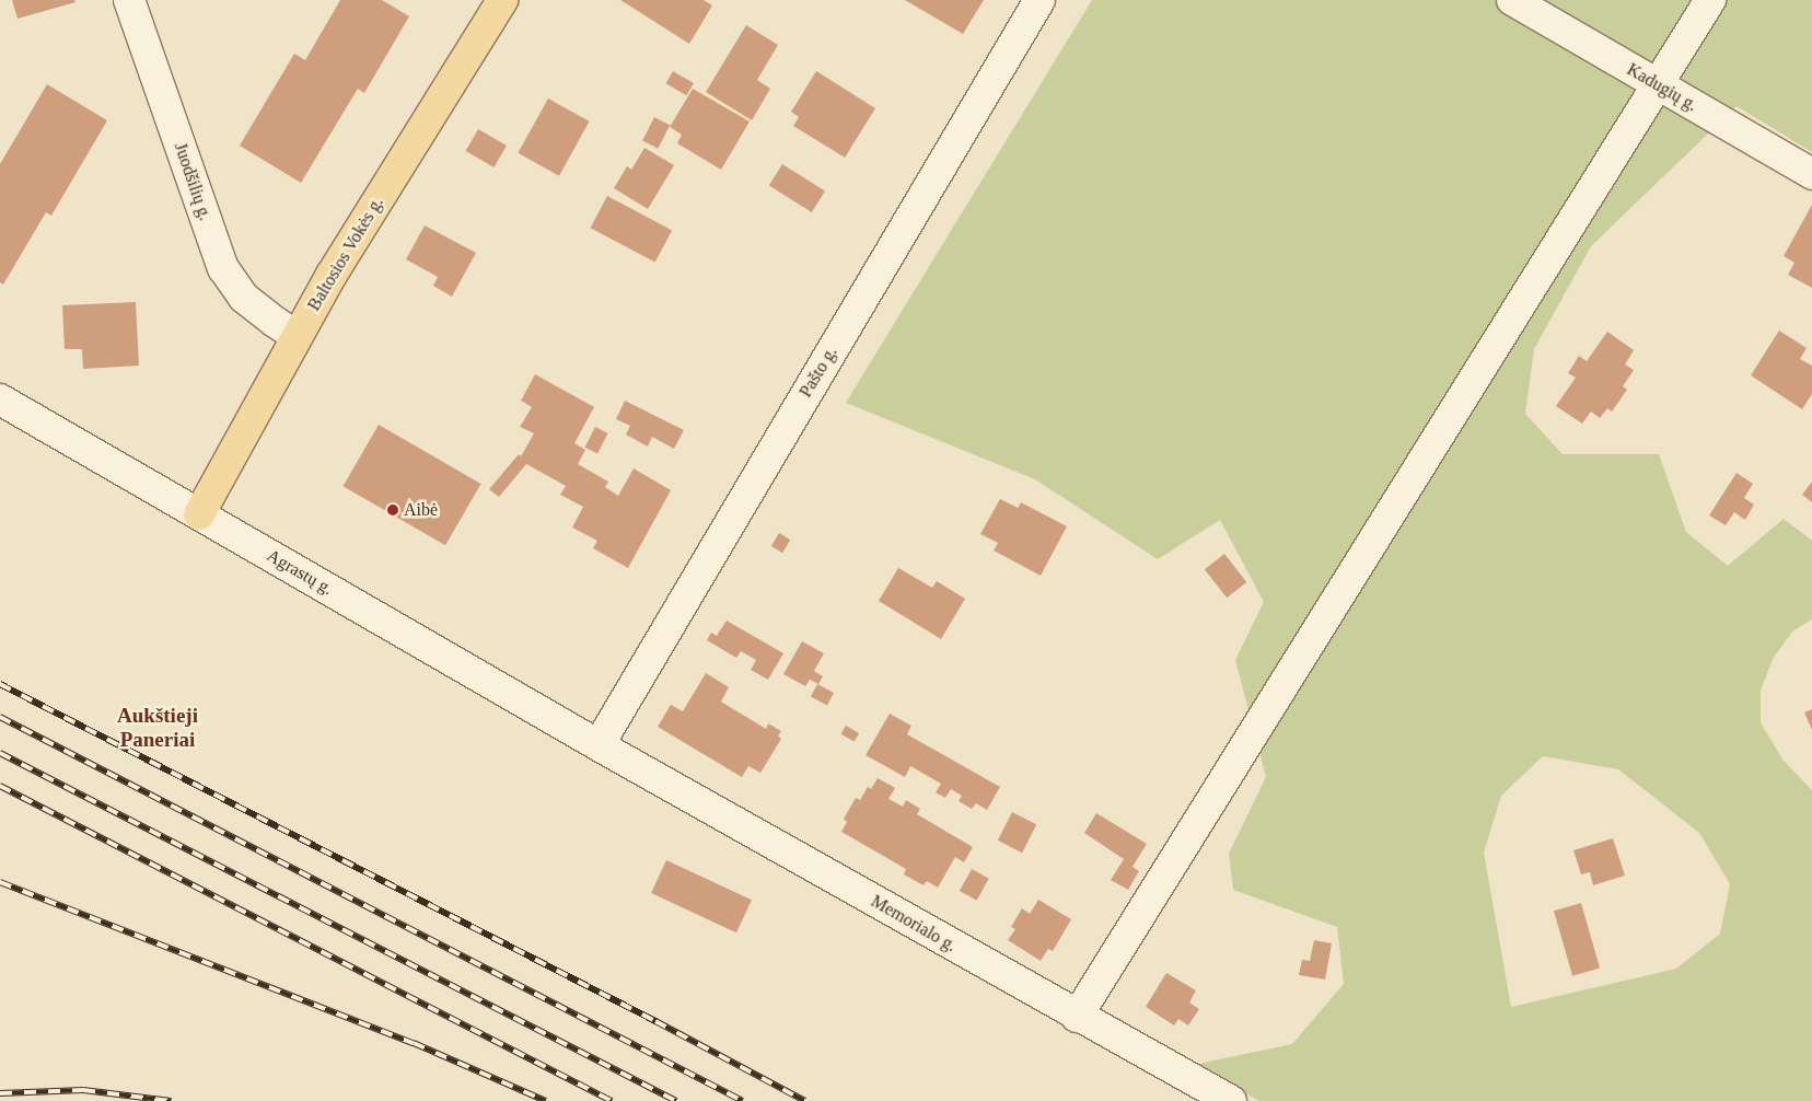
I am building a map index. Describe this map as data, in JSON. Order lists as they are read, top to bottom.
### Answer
{
  "streets": {
    "main road": ["Baltosios Vokės g."],
    "street": [
      "Kadugių g.",
      "Juodšilių g.",
      "Pašto g.",
      "Agrastų g.",
      "Memorialo g."
    ]
  },
  "crossings": [
    ["Juodšilių g.", "Baltosios Vokės g."],
    ["Baltosios Vokės g.", "Agrastų g."],
    ["Pašto g.", "Agrastų g."],
    ["Pašto g.", "Memorialo g."],
    ["Agrastų g.", "Memorialo g."]
  ],
  "districts": ["Aukštieji Paneriai"],
  "places": ["Aibė"]
}
